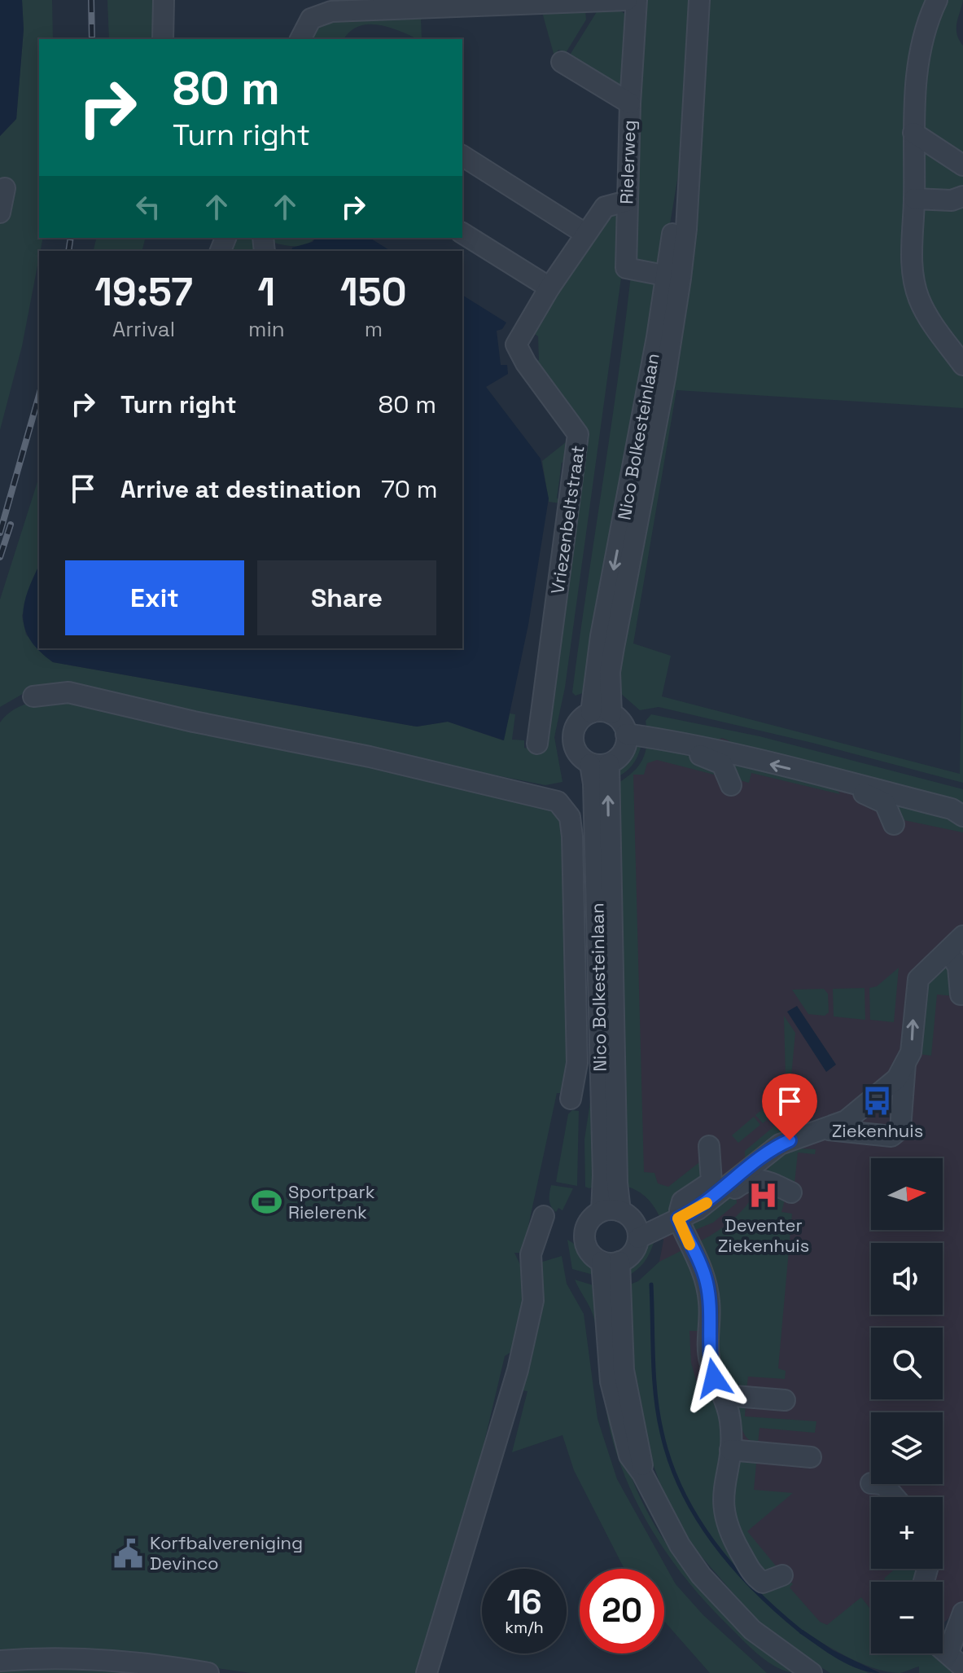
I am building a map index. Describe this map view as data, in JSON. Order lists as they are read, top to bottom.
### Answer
{
  "streets": {
    "street": ["Rielerweg", "Nico Bolkesteinlaan", "Vriezenbeltstraat"]
  },
  "crossings": [
    ["Rielerweg", "Nico Bolkesteinlaan"],
    ["Rielerweg", "Vriezenbeltstraat"]
  ],
  "places": {
    "bus stop": ["Ziekenhuis"],
    "hospital": ["Deventer Ziekenhuis"],
    "sports": ["Sportpark Rielerenk"],
    "public building": ["Korfbalvereniging Devinco"]
  },
  "north": "right",
  "page": {
    "turn": ["80 m", "Turn right"],
    "eta": [
      "19:57",
      "Arrival",
      "1",
      "min",
      "150",
      "m"
    ],
    "list": [
      {
        "name": "Turn right",
        "value": "80 m"
      },
      {
        "name": "Arrive at destination",
        "value": "70 m"
      }
    ],
    "buttons": ["Exit", "Share"],
    "map_buttons": ["+", "−"],
    "speed": "16 km/h",
    "limit": "20"
  }
}
